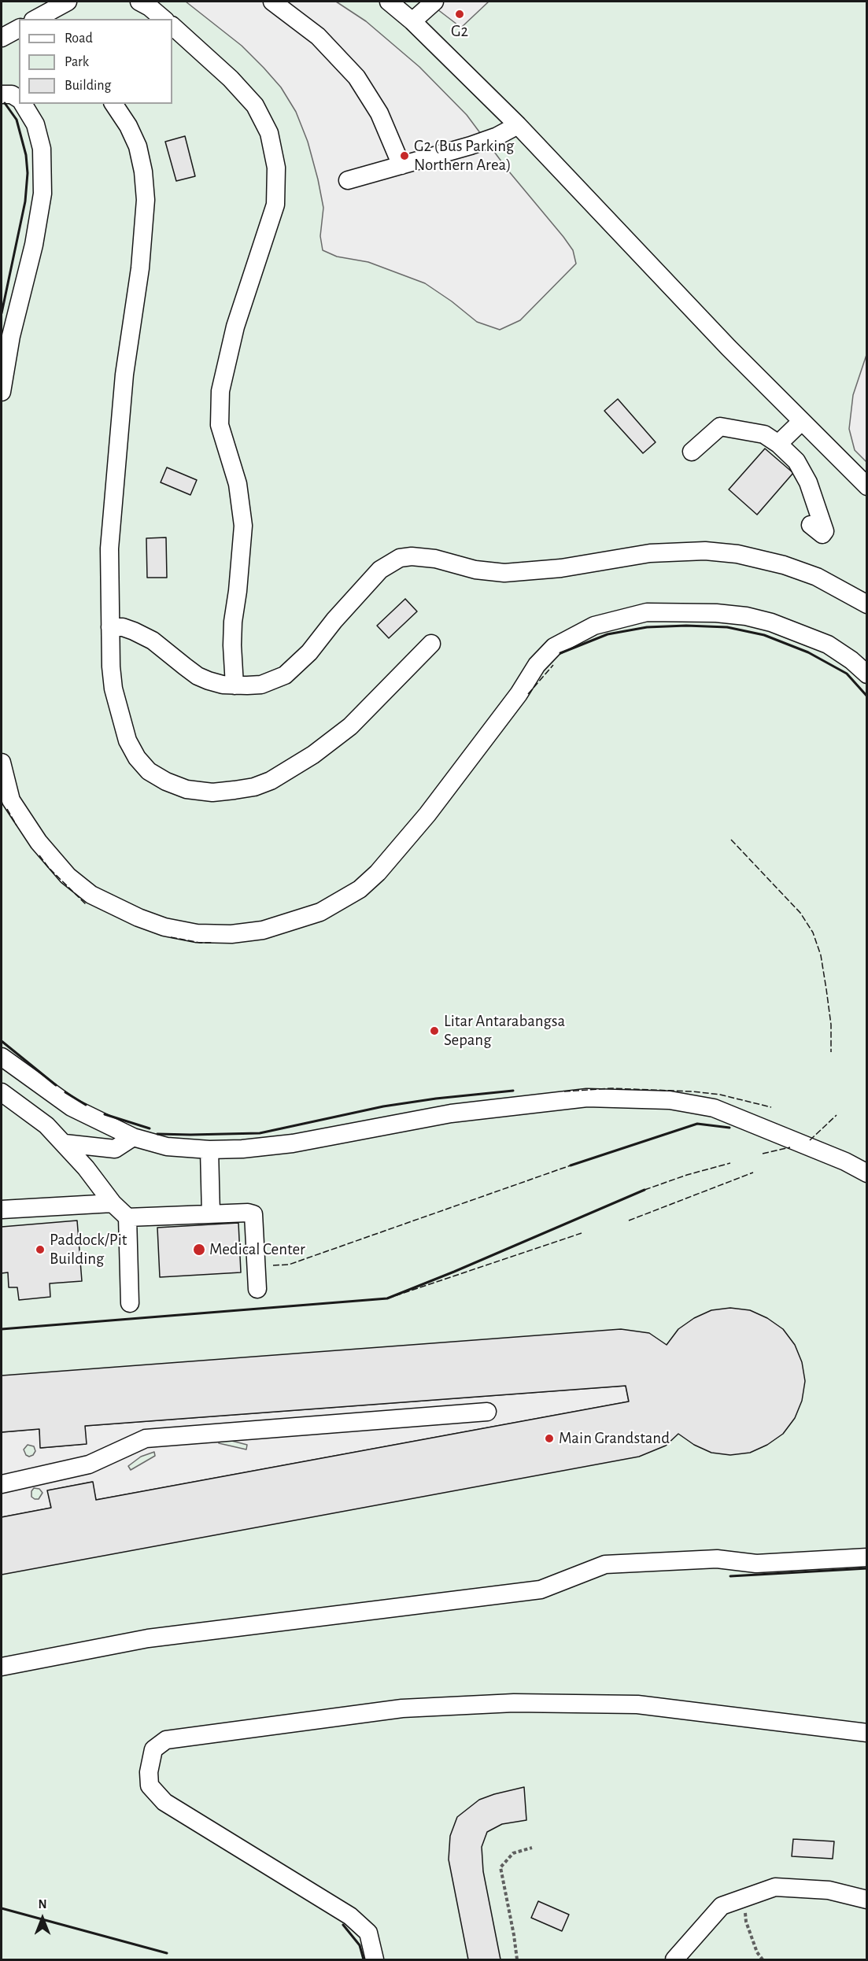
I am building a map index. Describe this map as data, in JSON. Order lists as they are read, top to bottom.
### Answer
{
  "places": [
    "G2",
    "G2 (Bus Parking Northern Area)",
    "Litar Antarabangsa Sepang",
    "Paddock/Pit Building",
    "Medical Center",
    "Main Grandstand"
  ],
  "legend": ["Road", "Park", "Building"],
  "north": "top"
}
